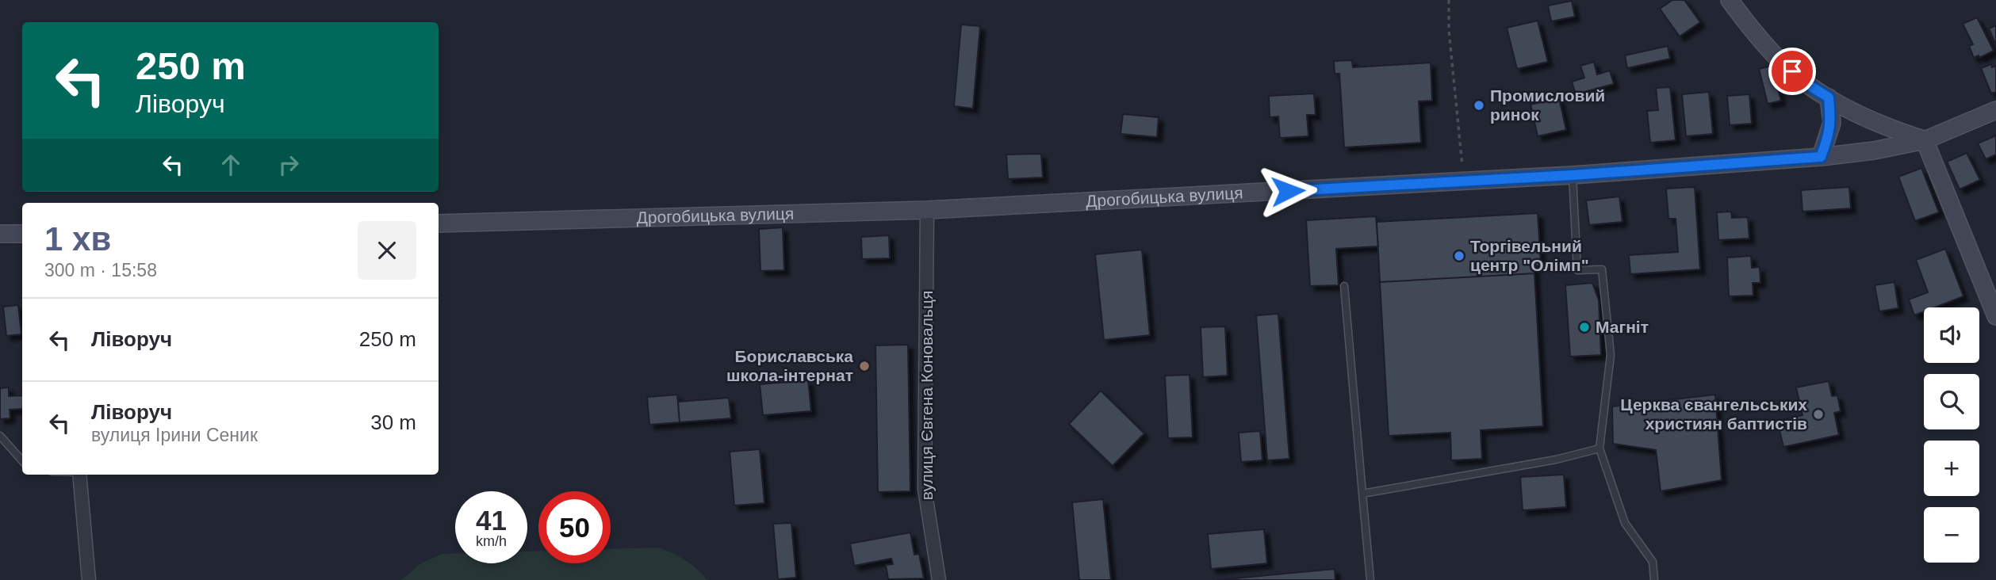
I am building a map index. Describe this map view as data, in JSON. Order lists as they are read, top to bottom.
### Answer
{
  "streets": {
    "main road": ["Дрогобицька вулиця"],
    "street": ["вулиця Євгена Коновальця"]
  },
  "crossings": [
    ["Дрогобицька вулиця", "вулиця Євгена Коновальця"]
  ],
  "places": [
    "Промисловий ринок",
    "Торгівельний центр \"Олімп\"",
    "Магніт",
    "Бориславська школа-інтернат",
    "Церква євангельських християн баптистів"
  ],
  "page": {
    "turn": ["250 m", "Ліворуч"],
    "heading": ["1 хв", "300 m · 15:58"],
    "list": [
      {
        "name": "Ліворуч",
        "value": "250 m"
      },
      {
        "name": "Ліворуч",
        "note": "вулиця Ірини Сеник",
        "value": "30 m"
      }
    ],
    "map_buttons": ["+", "−"],
    "speed": "41 km/h",
    "limit": "50"
  }
}
